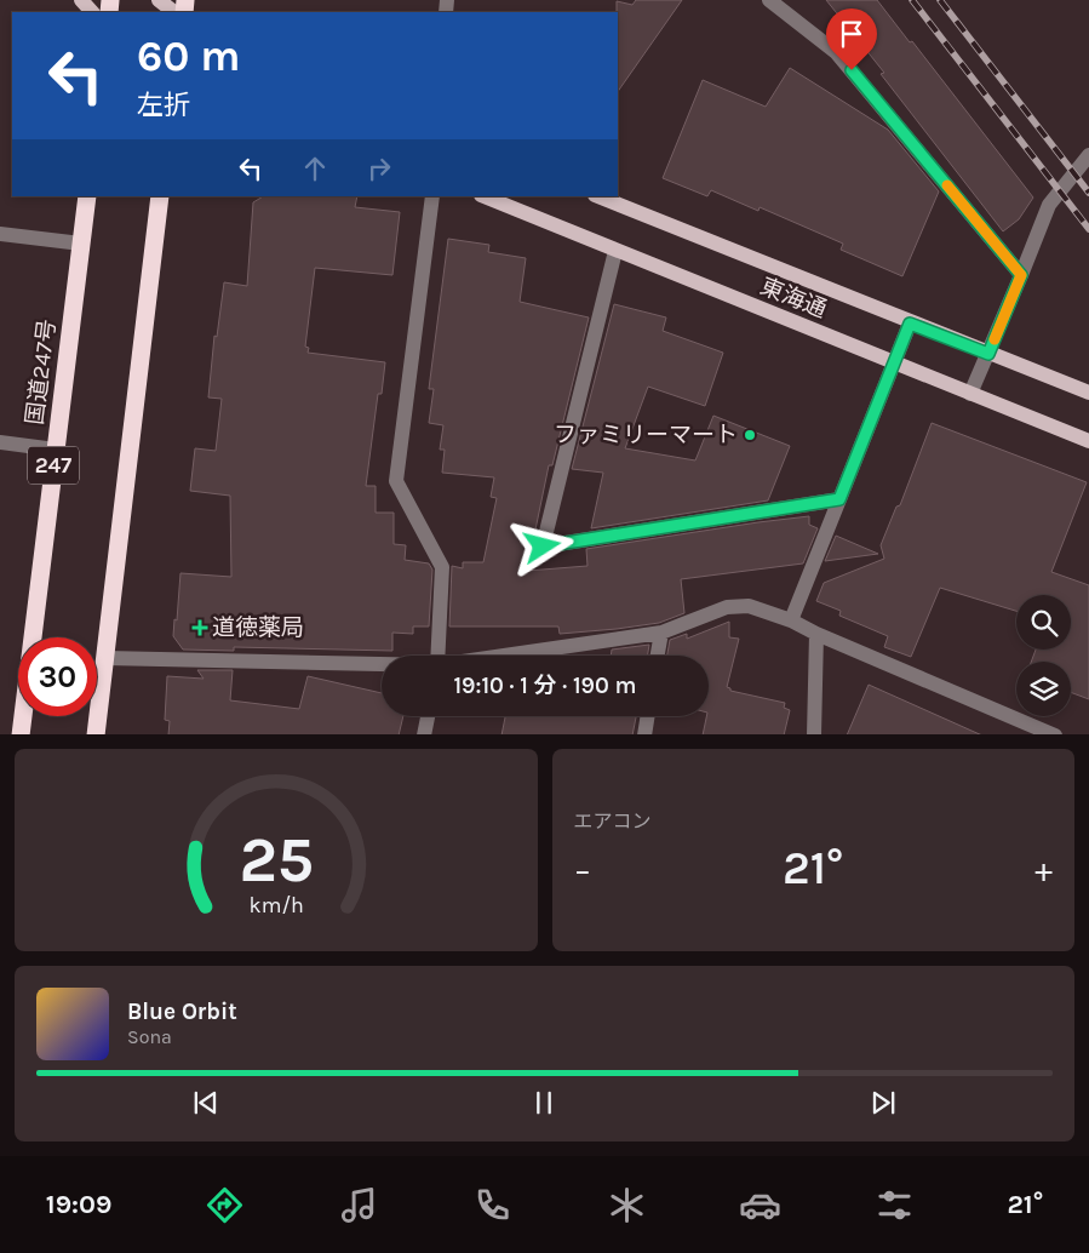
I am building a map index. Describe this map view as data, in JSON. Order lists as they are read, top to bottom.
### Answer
{
  "streets": {
    "highway": ["国道247号", "247"],
    "main road": ["東海通"]
  },
  "places": {
    "other": ["ファミリーマート"],
    "health": ["道徳薬局"]
  },
  "page": {
    "turn": ["60 m", "左折"],
    "limit": "30",
    "trip": "19:10 · 1 分 · 190 m",
    "tile": "エアコン",
    "heat": ["−", "21°", "+"],
    "song": ["Blue Orbit", "Sona"],
    "tabs": ["19:09", "21°"],
    "gauge": ["25", "km/h"]
  }
}
